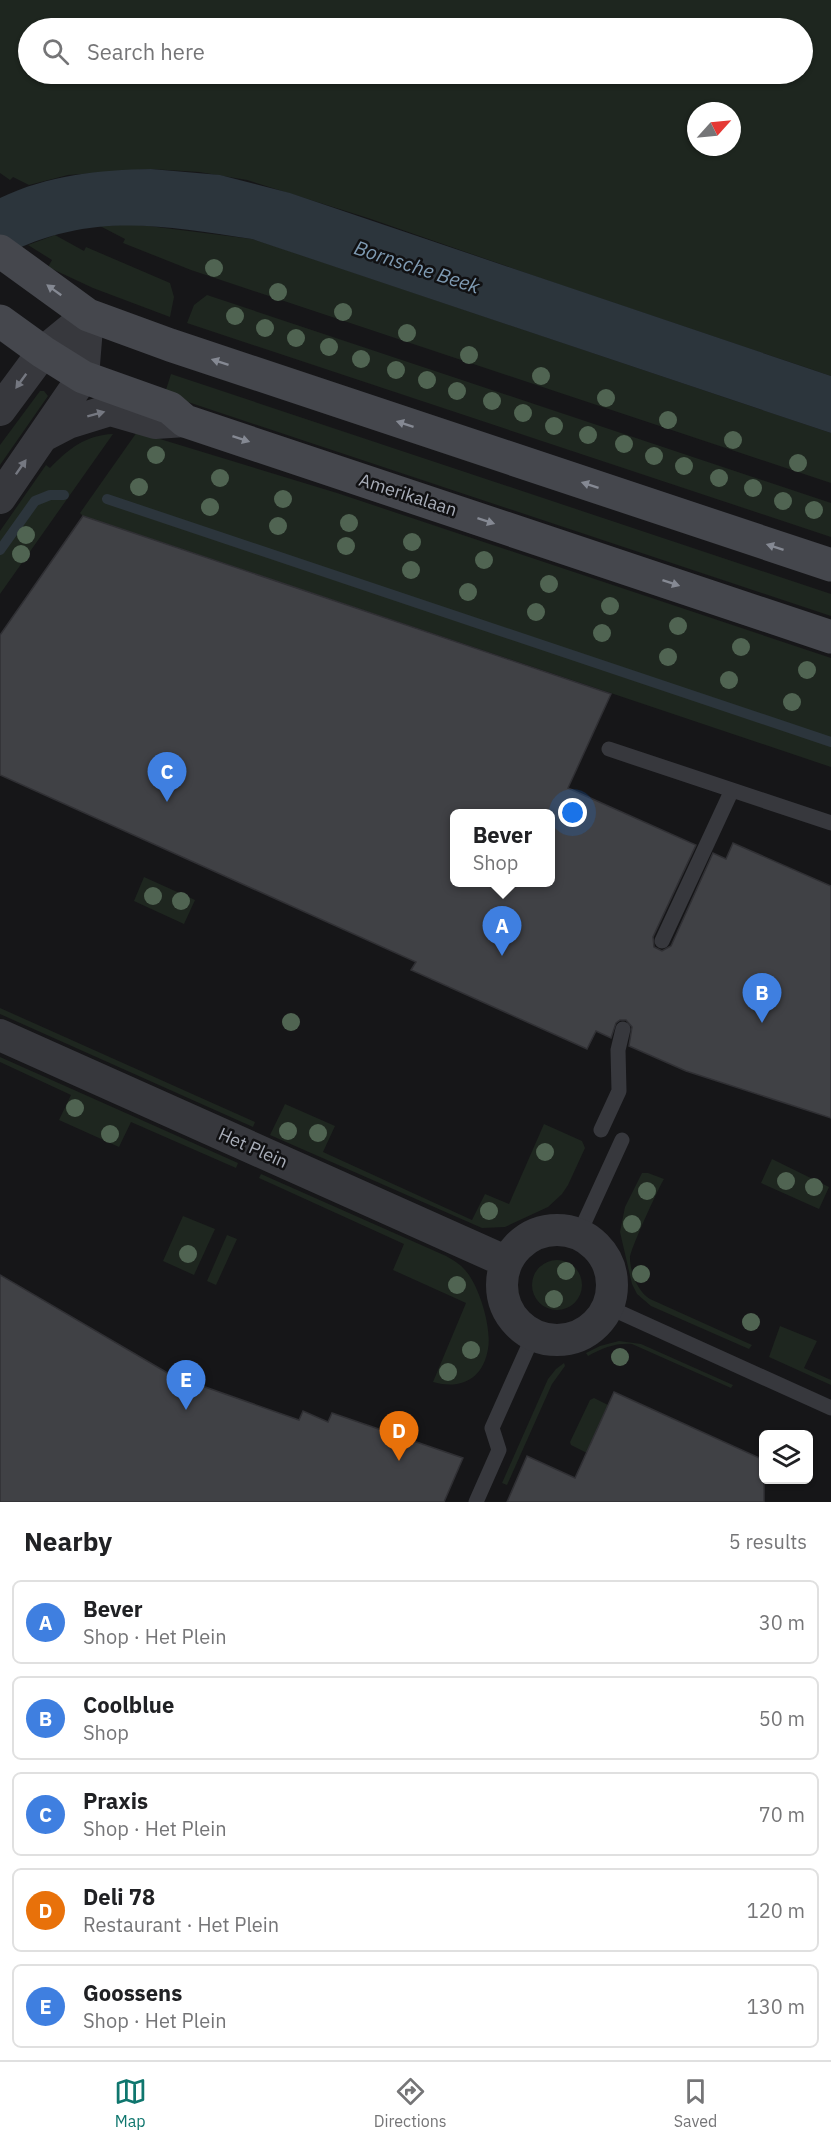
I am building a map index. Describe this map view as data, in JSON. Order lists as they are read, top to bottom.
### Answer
{
  "streets": {
    "main road": ["Amerikalaan"],
    "street": ["Het Plein"]
  },
  "water": ["Bornsche Beek"],
  "north": "top right",
  "page": {
    "search": "Search here",
    "pins": [
      "C",
      "A",
      "B",
      "E",
      "D"
    ],
    "popup": ["Bever", "Shop"],
    "heading": ["Nearby", "5 results"],
    "list": [
      {
        "mark": "A",
        "name": "Bever",
        "note": "Shop · Het Plein",
        "value": "30 m"
      },
      {
        "mark": "B",
        "name": "Coolblue",
        "note": "Shop",
        "value": "50 m"
      },
      {
        "mark": "C",
        "name": "Praxis",
        "note": "Shop · Het Plein",
        "value": "70 m"
      },
      {
        "mark": "D",
        "name": "Deli 78",
        "note": "Restaurant · Het Plein",
        "value": "120 m"
      },
      {
        "mark": "E",
        "name": "Goossens",
        "note": "Shop · Het Plein",
        "value": "130 m"
      }
    ],
    "nav": ["Map", "Directions", "Saved"]
  }
}
